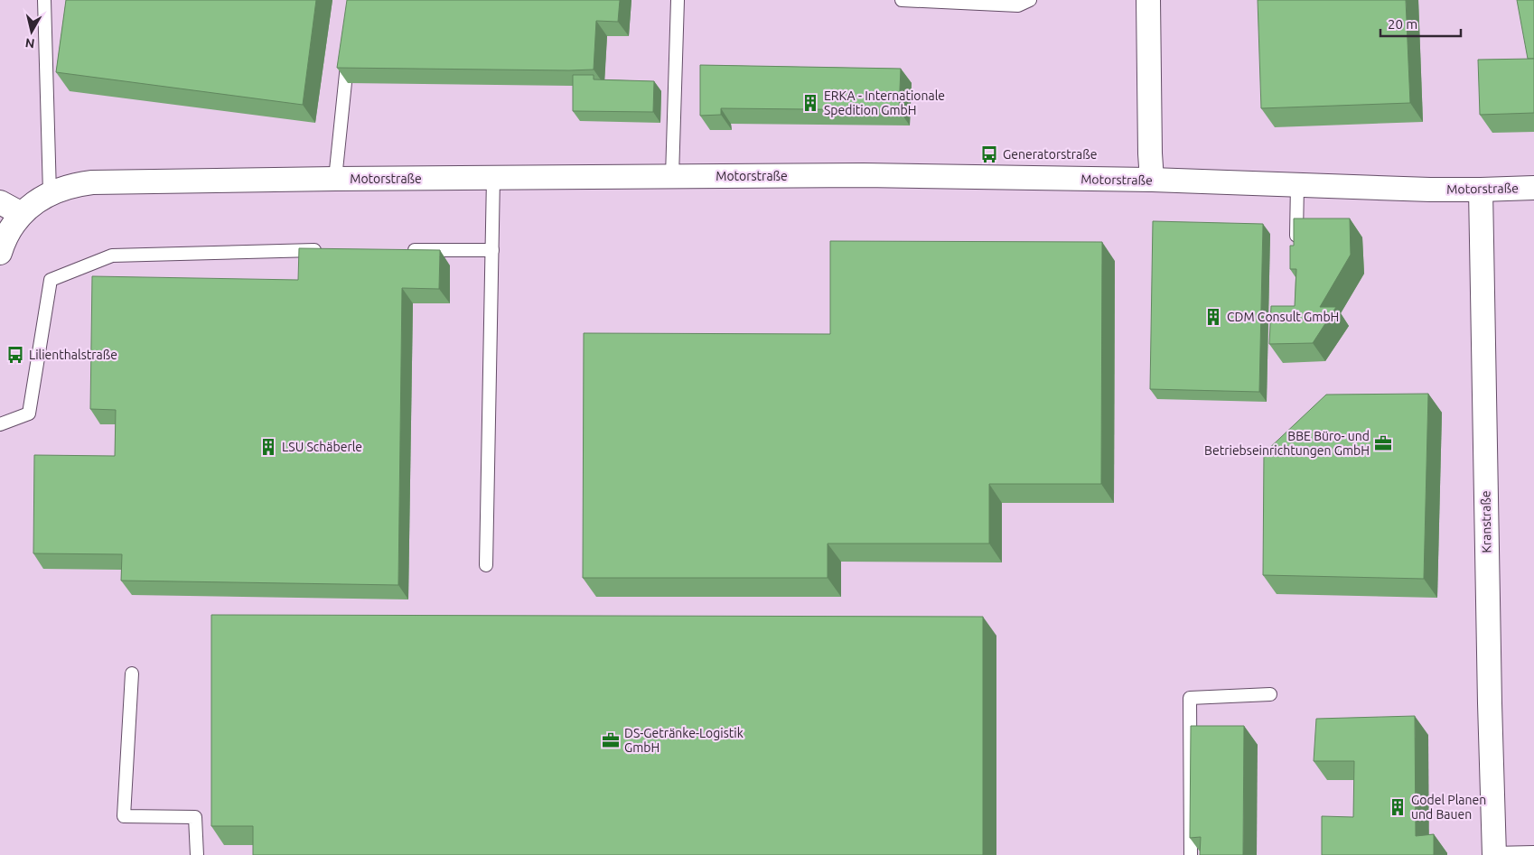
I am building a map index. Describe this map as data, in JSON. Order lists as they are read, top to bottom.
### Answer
{
  "streets": {
    "street": ["Motorstraße", "Kranstraße"]
  },
  "crossings": [
    ["Motorstraße", "Kranstraße"]
  ],
  "places": {
    "building": [
      "ERKA - Internationale Spedition GmbH",
      "CDM Consult GmbH",
      "LSU Schäberle",
      "Godel Planen und Bauen"
    ],
    "bus stop": ["Generatorstraße", "Lilienthalstraße"],
    "office": ["BBE Büro- und Betriebseinrichtungen GmbH", "DS-Getränke-Logistik GmbH"]
  },
  "scale_bar": "20 m",
  "north": "bottom"
}
